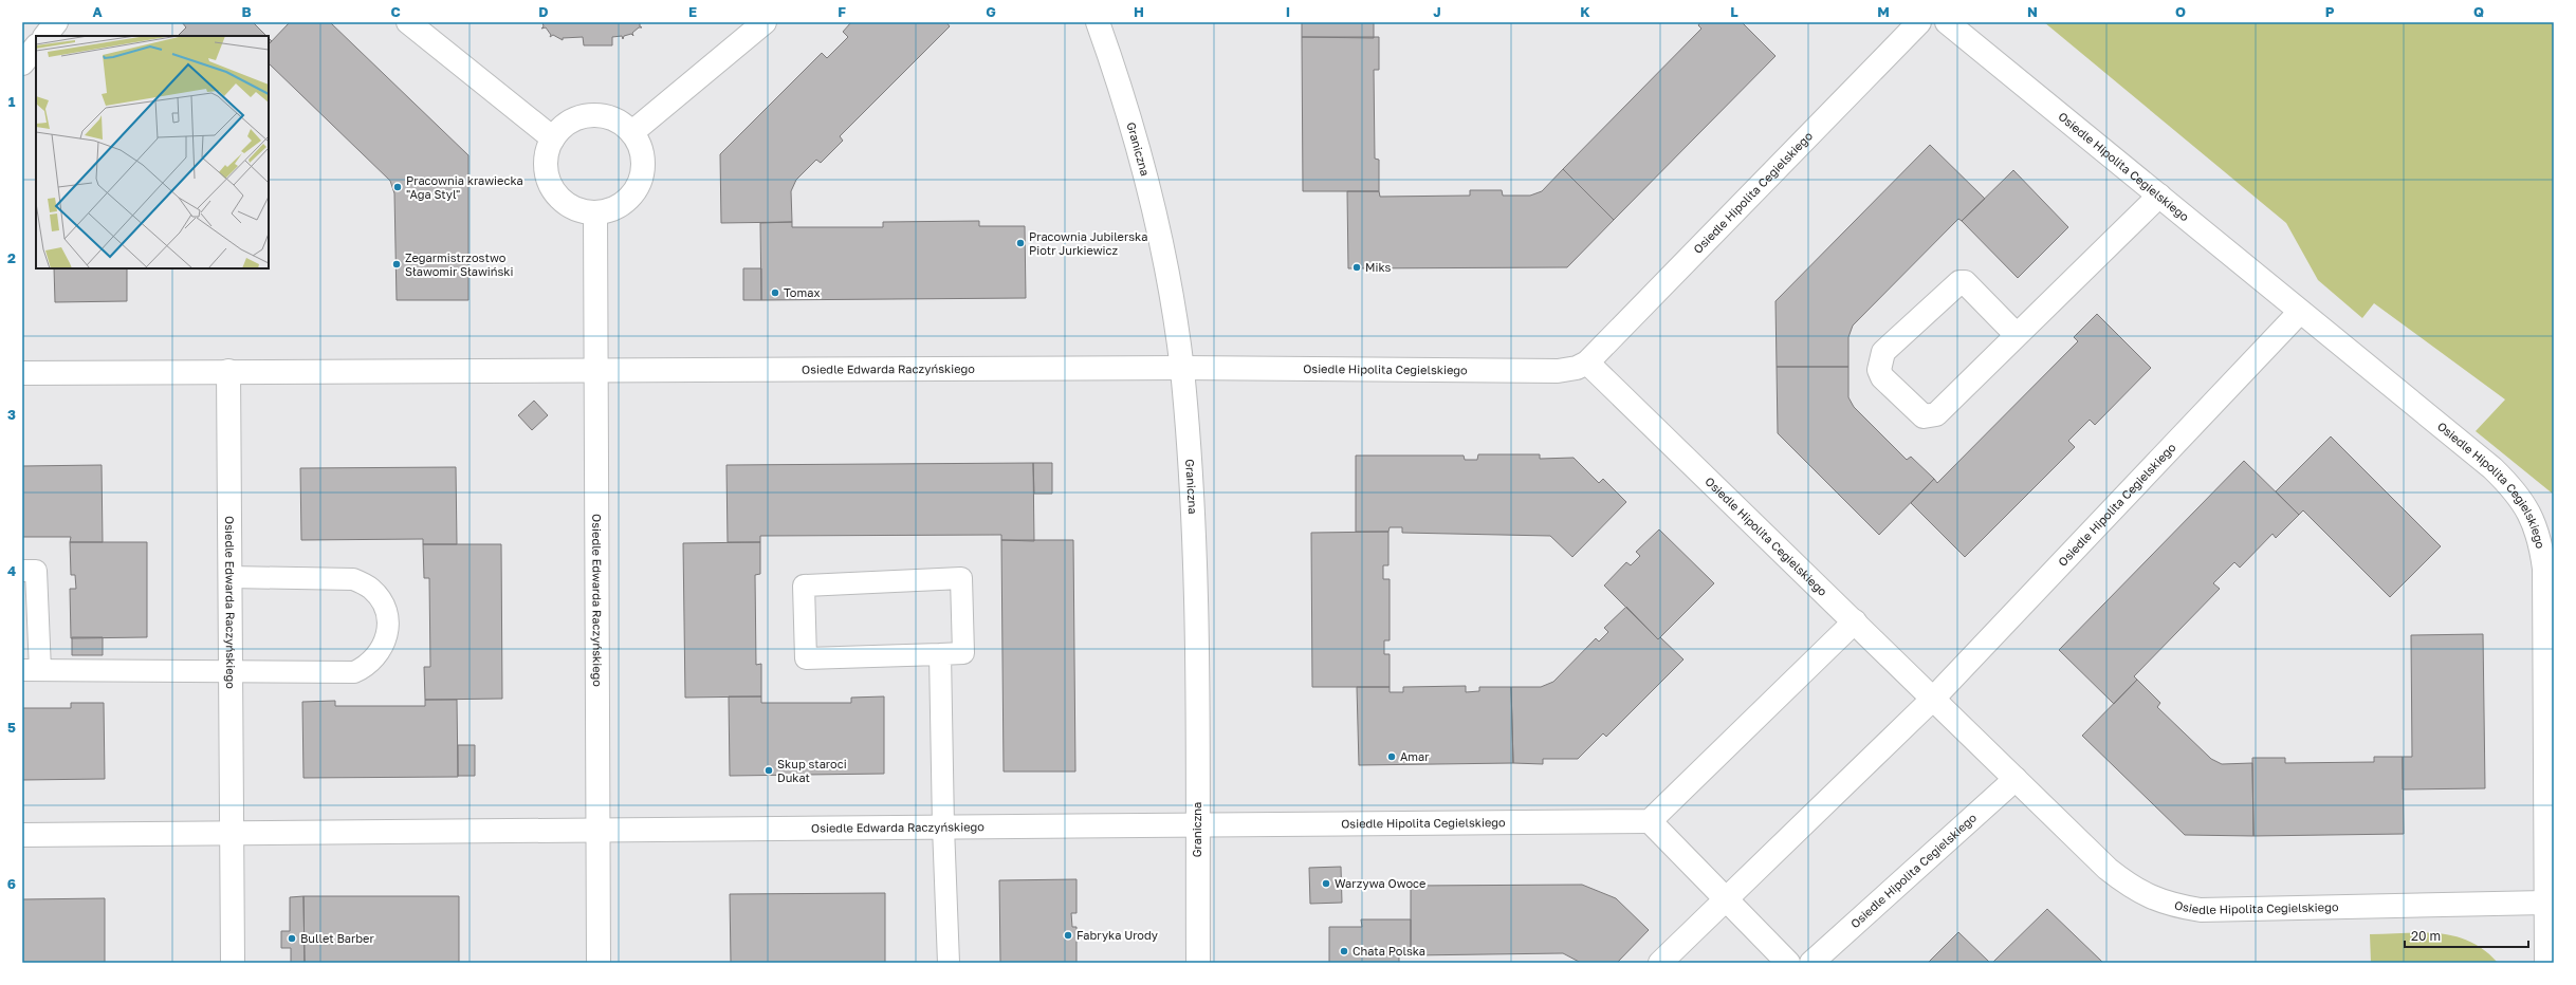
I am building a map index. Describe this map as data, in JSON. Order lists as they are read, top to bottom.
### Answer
{
  "streets": {
    "street": ["Graniczna", "Osiedle Hipolita Cegielskiego", "Osiedle Edwarda Raczyńskiego"]
  },
  "crossings": [
    ["Graniczna", "Osiedle Hipolita Cegielskiego"],
    ["Graniczna", "Osiedle Edwarda Raczyńskiego"],
    ["Osiedle Hipolita Cegielskiego", "Osiedle Edwarda Raczyńskiego"]
  ],
  "places": [
    "Pracownia krawiecka \"Aga Styl\"",
    "Pracownia Jubilerska Piotr Jurkiewicz",
    "Zegarmistrzostwo Sławomir Sławiński",
    "Miks",
    "Tomax",
    "Amar",
    "Skup staroci Dukat",
    "Warzywa Owoce",
    "Fabryka Urody",
    "Bullet Barber",
    "Chata Polska"
  ],
  "scale_bar": "20 m",
  "grid": {
    "columns": [
      "A",
      "B",
      "C",
      "D",
      "E",
      "F",
      "G",
      "H",
      "I",
      "J",
      "K",
      "L",
      "M",
      "N",
      "O",
      "P",
      "Q"
    ],
    "rows": [
      "1",
      "2",
      "3",
      "4",
      "5",
      "6"
    ]
  }
}
